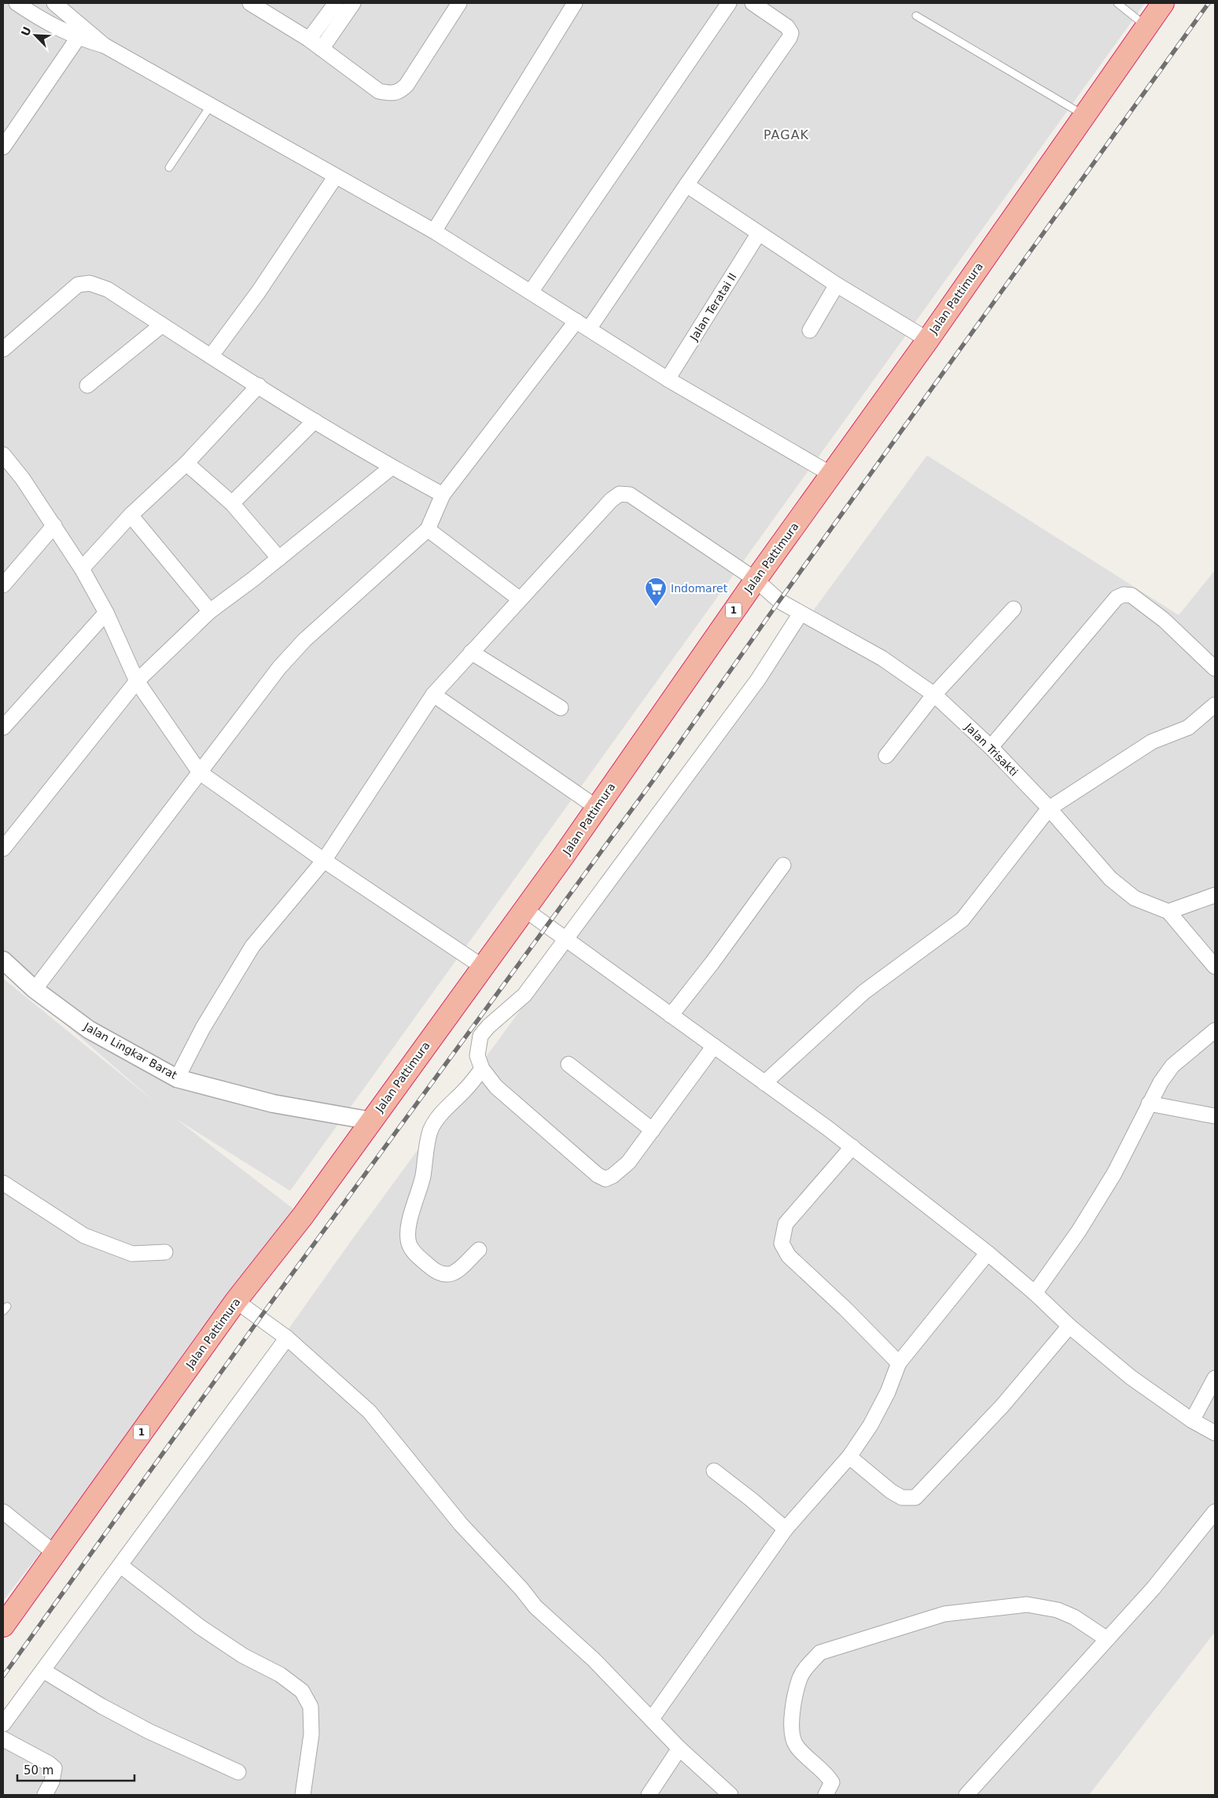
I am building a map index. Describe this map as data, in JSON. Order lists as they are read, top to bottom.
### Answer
{
  "streets": {
    "highway": ["Jalan Pattimura", "1"],
    "street": ["Jalan Teratai II", "Jalan Trisakti", "Jalan Lingkar Barat"]
  },
  "crossings": [
    ["Jalan Pattimura", "Jalan Trisakti"],
    ["Jalan Pattimura", "Jalan Lingkar Barat"]
  ],
  "districts": ["PAGAK"],
  "places": {
    "supermarket": ["Indomaret"]
  },
  "scale_bar": "50 m",
  "north": "top left"
}
